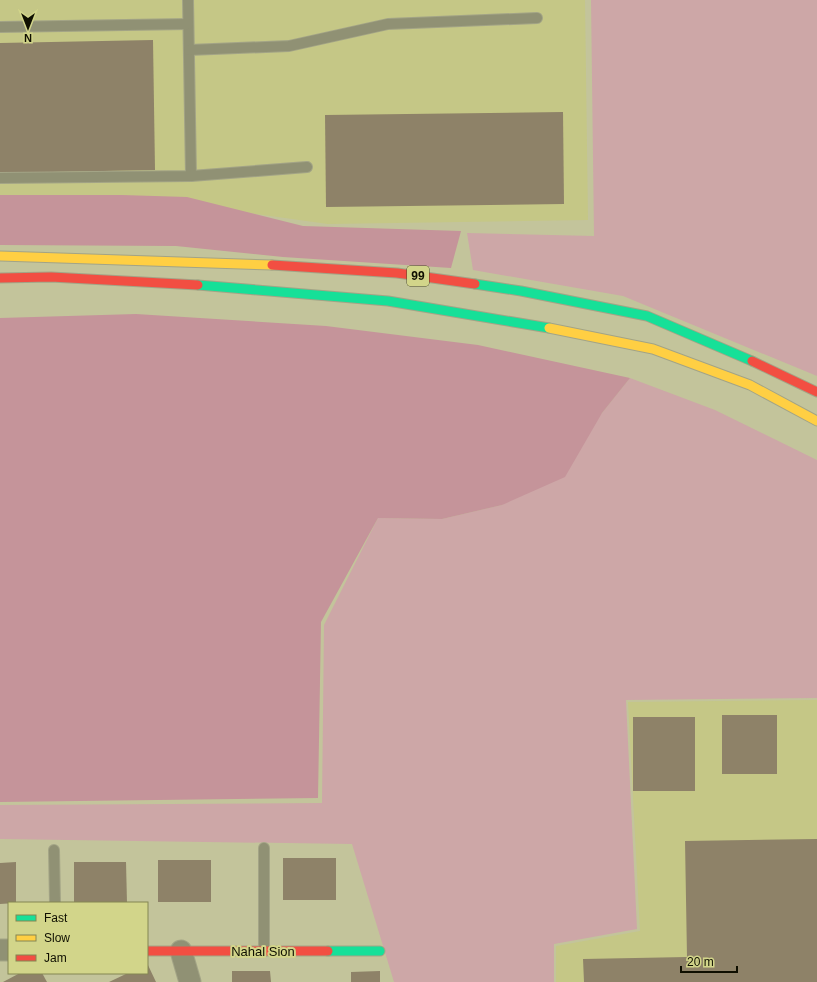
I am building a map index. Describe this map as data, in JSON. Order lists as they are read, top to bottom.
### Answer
{
  "streets": {
    "main road": ["99", "Nahal Sion"]
  },
  "legend": ["Fast", "Slow", "Jam"],
  "scale_bar": "20 m",
  "north": "bottom"
}
